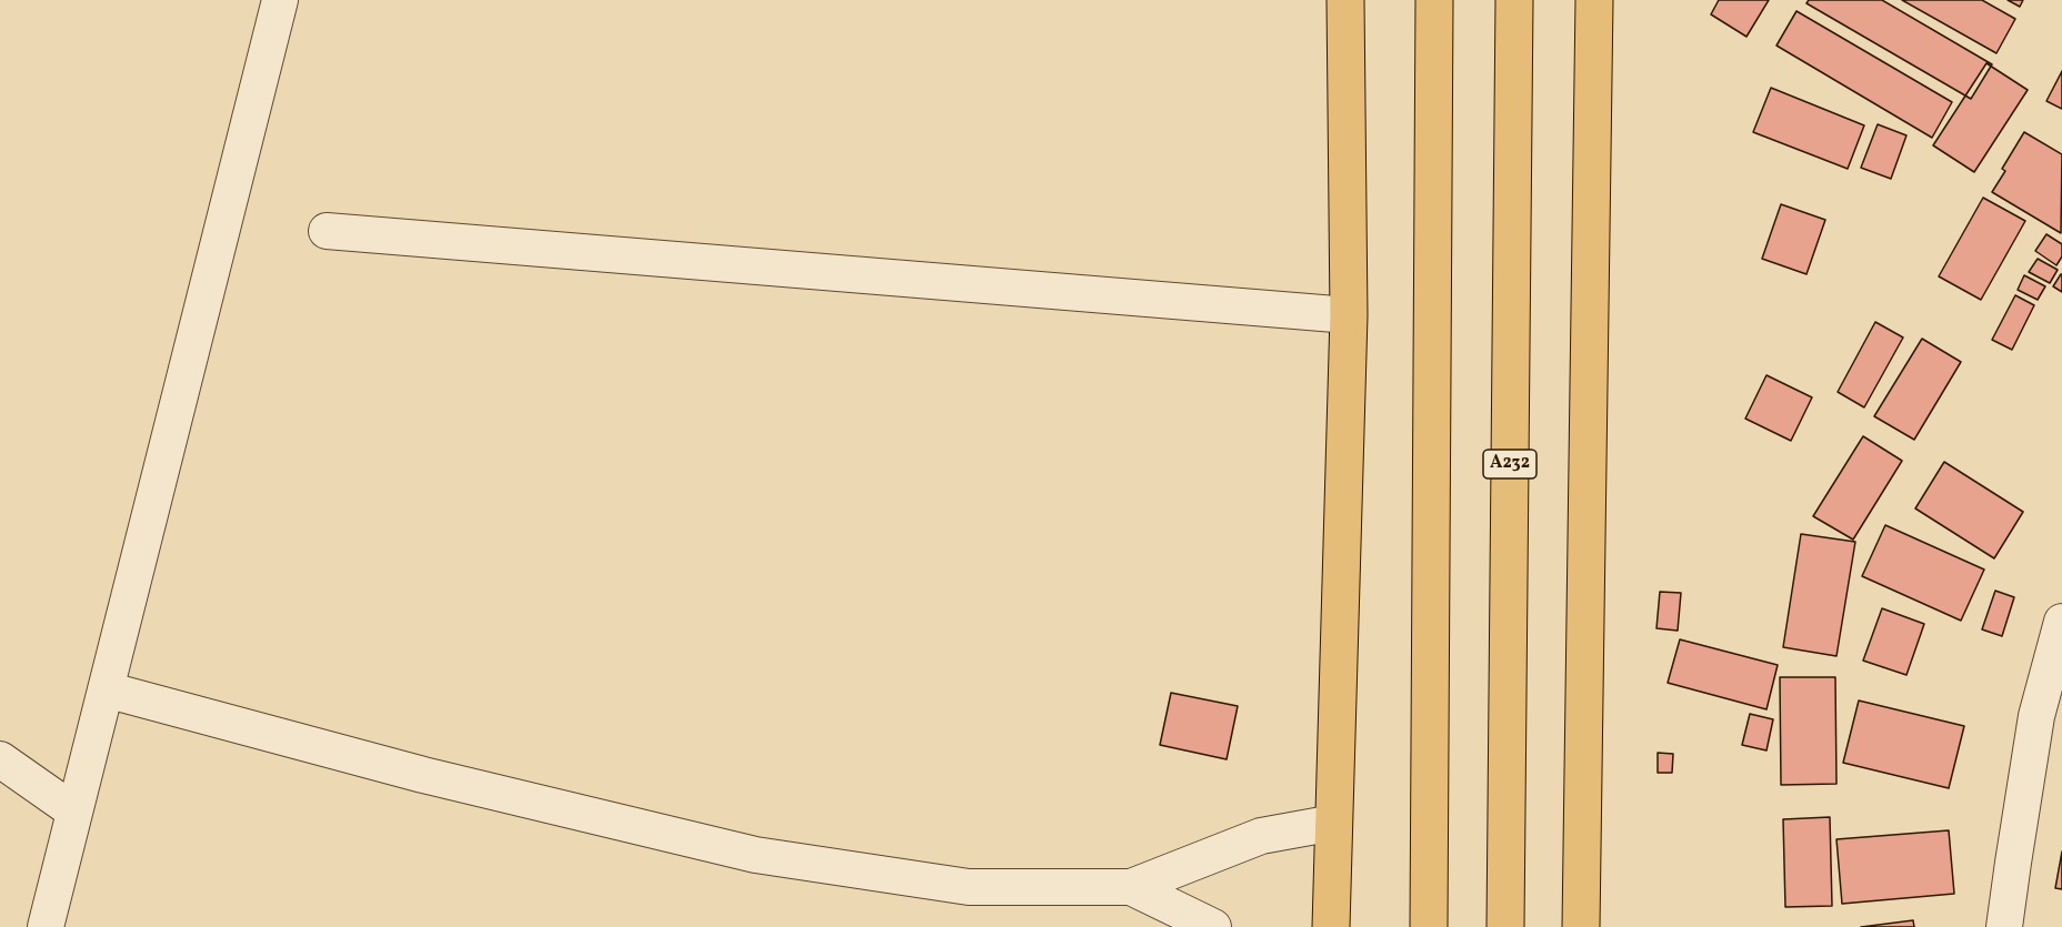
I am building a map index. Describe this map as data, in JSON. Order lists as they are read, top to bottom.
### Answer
{
  "streets": {
    "main road": ["A232"]
  }
}
